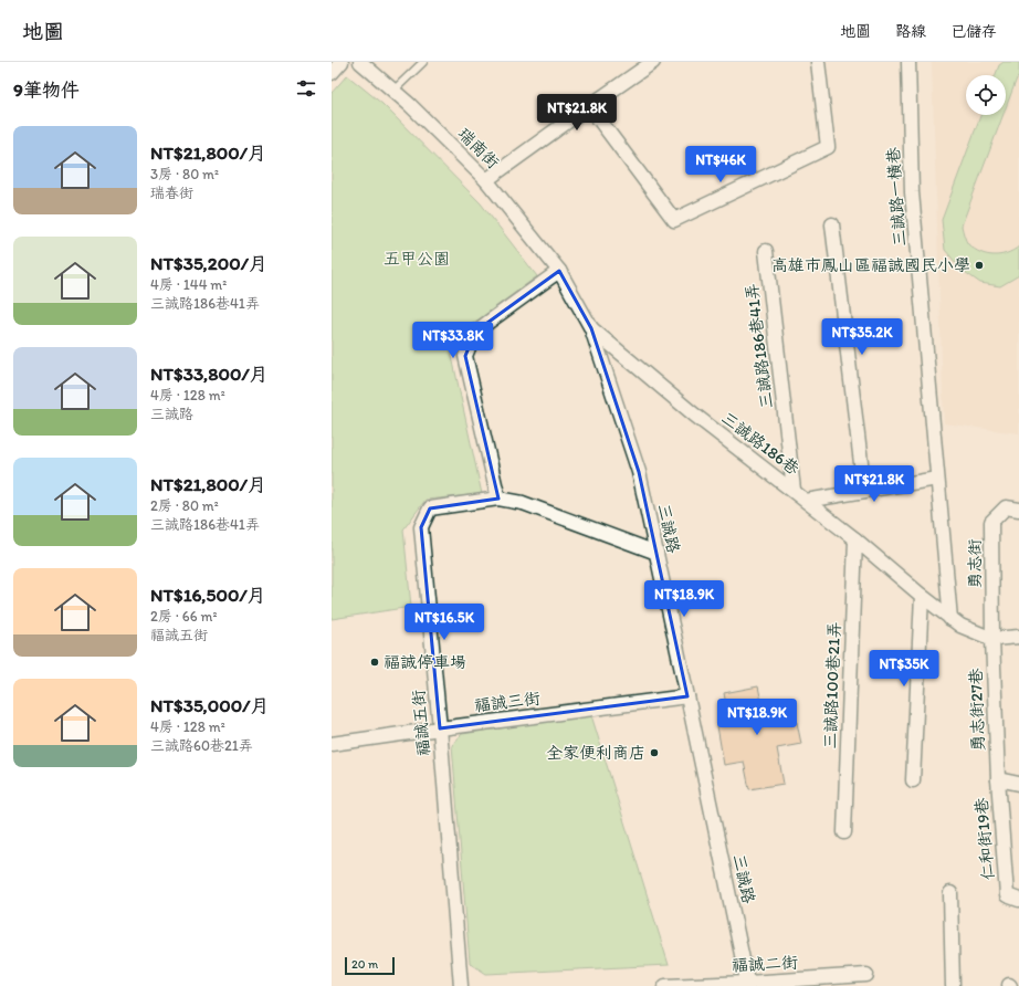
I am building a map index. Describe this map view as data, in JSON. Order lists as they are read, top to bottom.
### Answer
{
  "streets": {
    "street": [
      "瑞南街",
      "三誠路一橫巷",
      "三誠路186巷41弄",
      "三誠路186巷",
      "三誠路",
      "勇志街",
      "三誠路100巷21弄",
      "福誠三街",
      "勇志街27巷",
      "福誠五街",
      "仁和街19巷",
      "福誠二街"
    ]
  },
  "crossings": [
    ["瑞南街", "三誠路"],
    ["三誠路一橫巷", "三誠路186巷"],
    ["三誠路186巷41弄", "三誠路186巷"],
    ["三誠路186巷", "三誠路"],
    ["三誠路186巷", "勇志街"],
    ["三誠路186巷", "三誠路100巷21弄"],
    ["三誠路186巷", "勇志街27巷"],
    ["三誠路", "福誠三街"],
    ["三誠路", "福誠五街"],
    ["三誠路", "福誠二街"],
    ["勇志街", "勇志街27巷"],
    ["福誠三街", "福誠五街"],
    ["勇志街27巷", "仁和街19巷"]
  ],
  "parks": ["五甲公園"],
  "places": ["高雄市鳳山區福誠國民小學", "福誠停車場", "全家便利商店"],
  "scale_bar": "20 m",
  "page": {
    "header": "地圖",
    "nav": ["地圖", "路線", "已儲存"],
    "heading": "9筆物件",
    "price": [
      "NT$21.8K",
      "NT$46K",
      "NT$35.2K",
      "NT$33.8K",
      "NT$21.8K",
      "NT$18.9K",
      "NT$16.5K",
      "NT$35K",
      "NT$18.9K"
    ],
    "list": [
      {
        "name": "NT$21,800/月",
        "note": "3房 · 80 m² · 瑞春街"
      },
      {
        "name": "NT$35,200/月",
        "note": "4房 · 144 m² · 三誠路186巷41弄"
      },
      {
        "name": "NT$33,800/月",
        "note": "4房 · 128 m² · 三誠路"
      },
      {
        "name": "NT$21,800/月",
        "note": "2房 · 80 m² · 三誠路186巷41弄"
      },
      {
        "name": "NT$16,500/月",
        "note": "2房 · 66 m² · 福誠五街"
      },
      {
        "name": "NT$35,000/月",
        "note": "4房 · 128 m² · 三誠路60巷21弄"
      }
    ],
    "scale": "20 m"
  }
}
